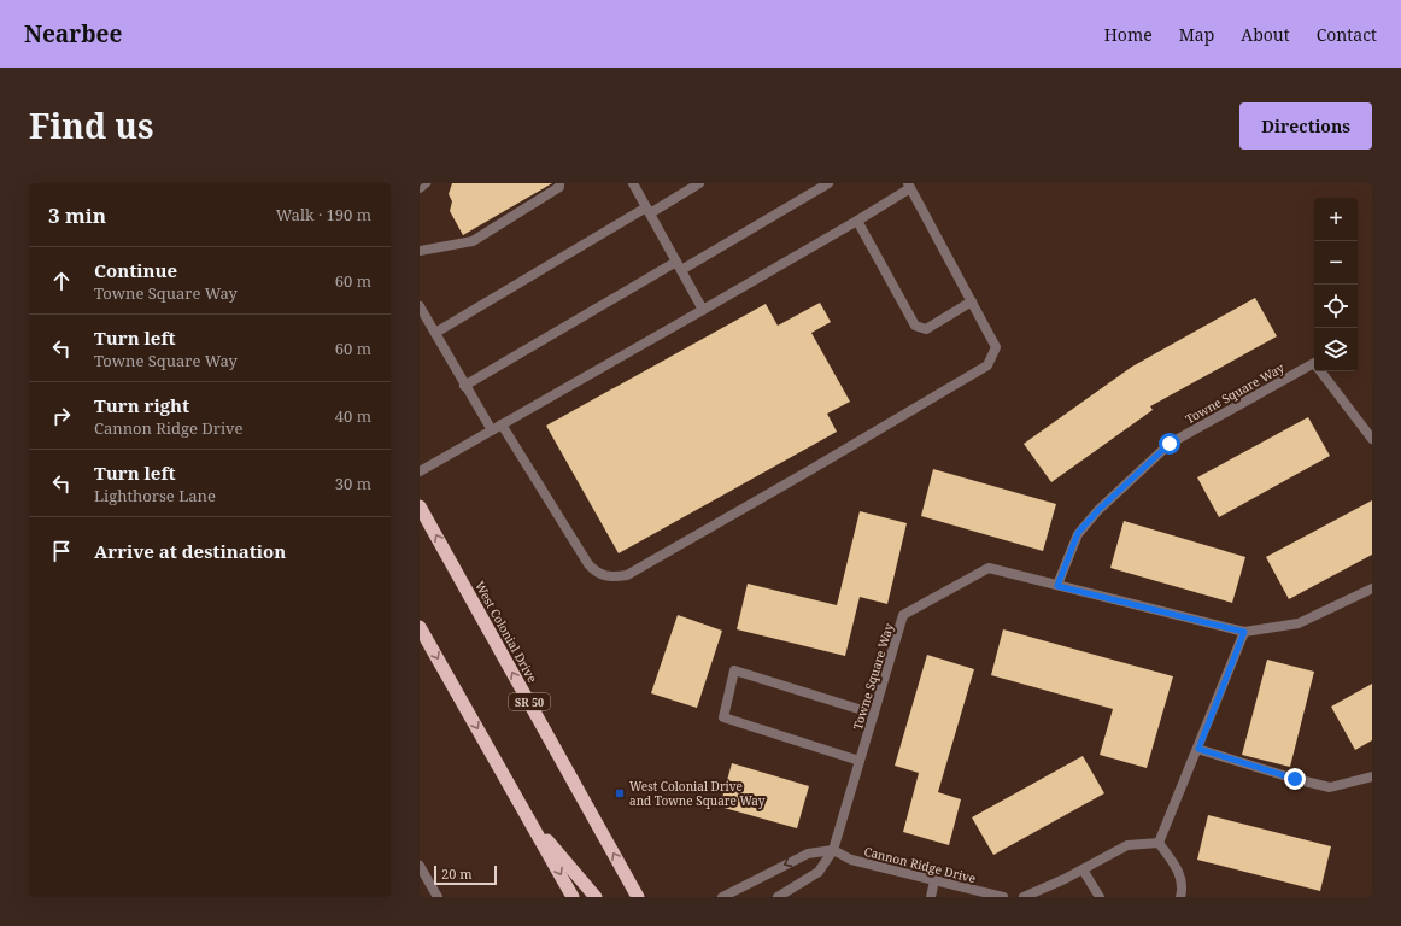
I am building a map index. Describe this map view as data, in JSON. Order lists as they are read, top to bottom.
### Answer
{
  "streets": {
    "highway": ["West Colonial Drive", "SR 50"],
    "street": ["Towne Square Way", "Cannon Ridge Drive"]
  },
  "crossings": [
    ["Towne Square Way", "Cannon Ridge Drive"]
  ],
  "places": {
    "transit": ["West Colonial Drive and Towne Square Way"]
  },
  "scale_bar": "20 m",
  "page": {
    "header": "Nearbee",
    "nav": [
      "Home",
      "Map",
      "About",
      "Contact"
    ],
    "title": "Find us",
    "buttons": "Directions",
    "heading": ["3 min", "Walk · 190 m"],
    "map_buttons": ["+", "−"],
    "list": [
      ["Continue", "Towne Square Way", "60 m"],
      ["Turn left", "Towne Square Way", "60 m"],
      ["Turn right", "Cannon Ridge Drive", "40 m"],
      ["Turn left", "Lighthorse Lane", "30 m"],
      "Arrive at destination"
    ],
    "scale": "20 m"
  }
}
